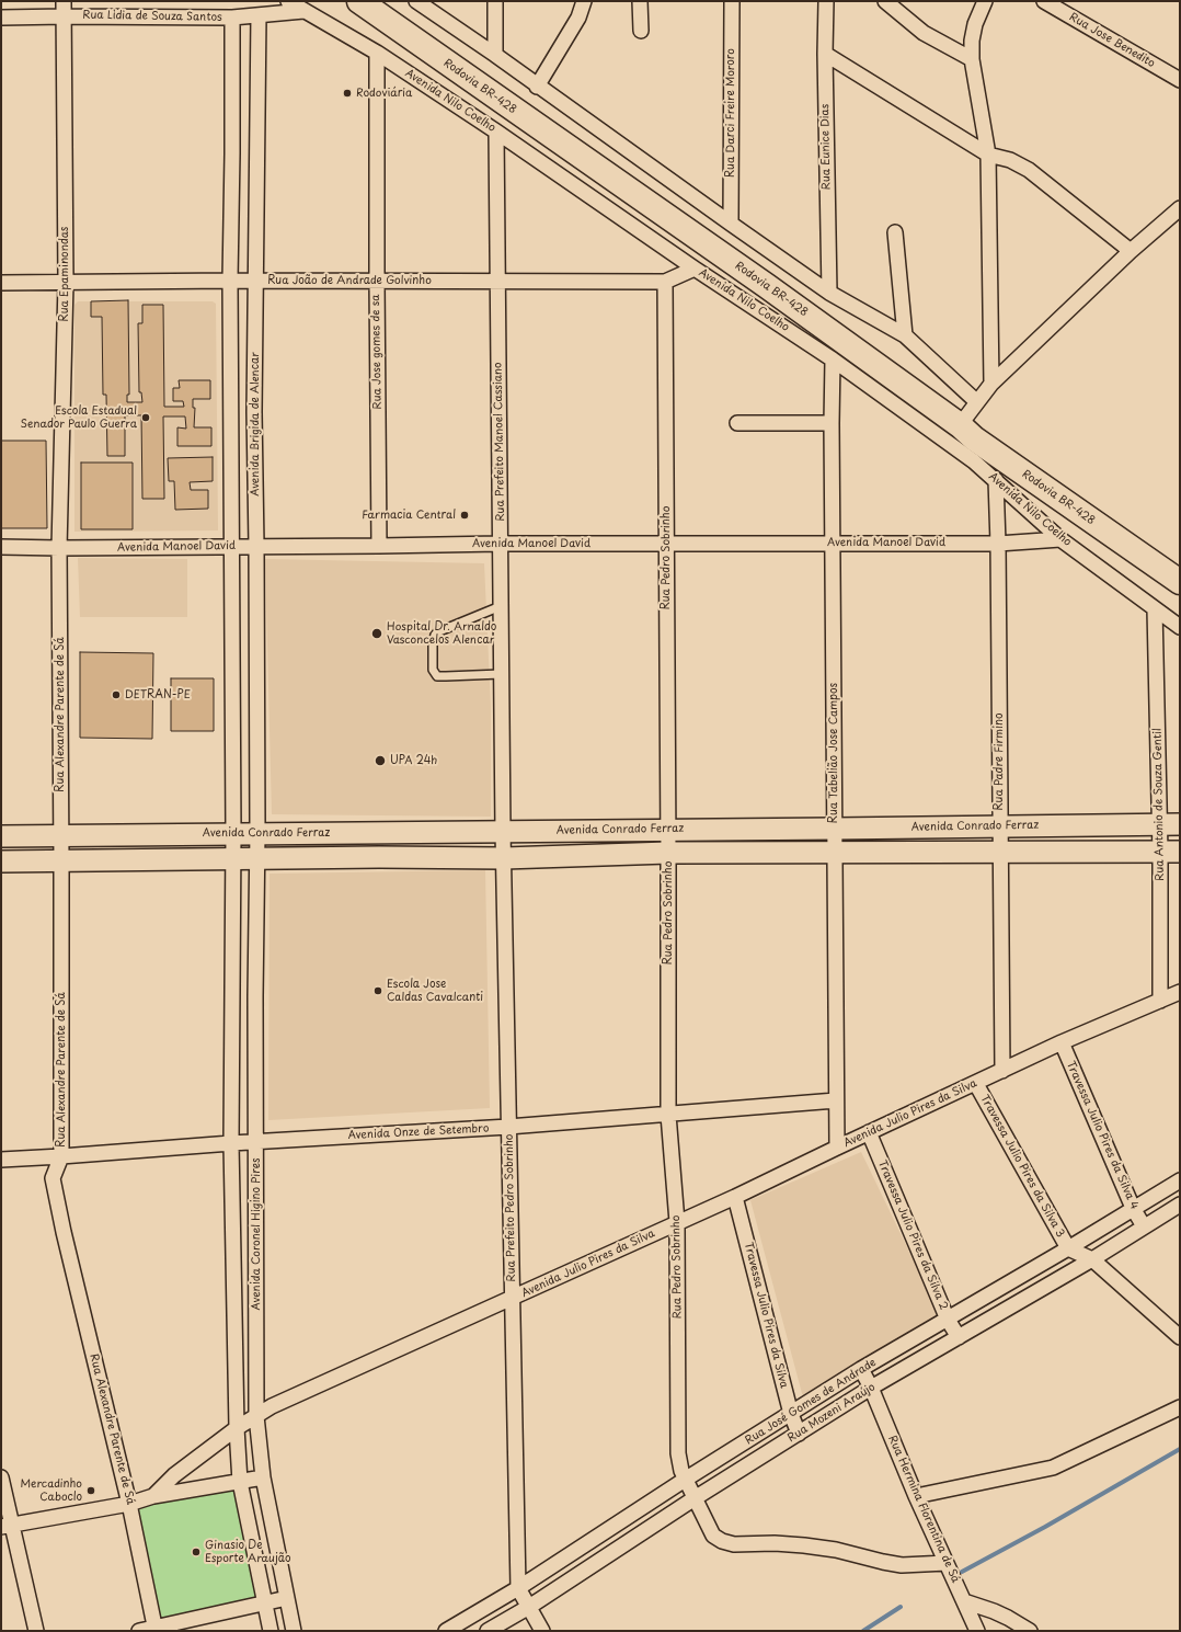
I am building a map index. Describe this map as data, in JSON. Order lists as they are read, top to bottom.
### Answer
{
  "streets": {
    "highway": ["Rodovia BR-428"],
    "street": [
      "Rua Lidia de Souza Santos",
      "Rua Jose Benedito",
      "Avenida Nilo Coelho",
      "Rua Darci Freire Mororo",
      "Rua Eunice Dias",
      "Rua Epaminondas",
      "Rua João de Andrade Golvinho",
      "Rua Jose gomes de sa",
      "Avenida Brigida de Alencar",
      "Rua Prefeito Manoel Cassiano",
      "Avenida Manoel David",
      "Rua Pedro Sobrinho",
      "Rua Alexandre Parente de Sá",
      "Rua Tabelião Jose Campos",
      "Rua Padre Firmino",
      "Rua Antonio de Souza Gentil",
      "Avenida Conrado Ferraz",
      "Avenida Julio Pires da Silva",
      "Avenida Onze de Setembro",
      "Travessa Julio Pires da Silva 4",
      "Travessa Julio Pires da Silva 3",
      "Rua Prefeito Pedro Sobrinho",
      "Avenida Coronel Higino Pires",
      "Travessa Julio Pires da Silva 2",
      "Travessa Julio Pires da Silva",
      "Rua José Gomes de Andrade",
      "Rua Mozeni Araújo",
      "Rua Hermina Florentina de Sá"
    ]
  },
  "crossings": [
    ["Rua Lidia de Souza Santos", "Avenida Nilo Coelho"],
    ["Rua Lidia de Souza Santos", "Rua Epaminondas"],
    ["Rua Lidia de Souza Santos", "Avenida Brigida de Alencar"],
    ["Avenida Nilo Coelho", "Rua João de Andrade Golvinho"],
    ["Avenida Nilo Coelho", "Rua Jose gomes de sa"],
    ["Avenida Nilo Coelho", "Rua Prefeito Manoel Cassiano"],
    ["Avenida Nilo Coelho", "Avenida Manoel David"],
    ["Avenida Nilo Coelho", "Rua Tabelião Jose Campos"],
    ["Avenida Nilo Coelho", "Rua Padre Firmino"],
    ["Avenida Nilo Coelho", "Rua Antonio de Souza Gentil"],
    ["Rua Epaminondas", "Rua João de Andrade Golvinho"],
    ["Rua Epaminondas", "Avenida Manoel David"],
    ["Rua Epaminondas", "Rua Alexandre Parente de Sá"],
    ["Rua João de Andrade Golvinho", "Rua Jose gomes de sa"],
    ["Rua João de Andrade Golvinho", "Avenida Brigida de Alencar"],
    ["Rua João de Andrade Golvinho", "Rua Prefeito Manoel Cassiano"],
    ["Rua João de Andrade Golvinho", "Rua Pedro Sobrinho"],
    ["Rua Jose gomes de sa", "Avenida Manoel David"],
    ["Avenida Brigida de Alencar", "Avenida Manoel David"],
    ["Avenida Brigida de Alencar", "Avenida Conrado Ferraz"],
    ["Avenida Brigida de Alencar", "Avenida Coronel Higino Pires"],
    ["Rua Prefeito Manoel Cassiano", "Avenida Manoel David"],
    ["Rua Prefeito Manoel Cassiano", "Avenida Conrado Ferraz"],
    ["Rua Prefeito Manoel Cassiano", "Rua Prefeito Pedro Sobrinho"],
    ["Avenida Manoel David", "Rua Pedro Sobrinho"],
    ["Avenida Manoel David", "Rua Alexandre Parente de Sá"],
    ["Avenida Manoel David", "Rua Tabelião Jose Campos"],
    ["Avenida Manoel David", "Rua Padre Firmino"],
    ["Rua Pedro Sobrinho", "Avenida Conrado Ferraz"],
    ["Rua Pedro Sobrinho", "Avenida Julio Pires da Silva"],
    ["Rua Pedro Sobrinho", "Avenida Onze de Setembro"],
    ["Rua Pedro Sobrinho", "Rua José Gomes de Andrade"],
    ["Rua Pedro Sobrinho", "Rua Mozeni Araújo"],
    ["Rua Pedro Sobrinho", "Rua Hermina Florentina de Sá"],
    ["Rua Alexandre Parente de Sá", "Avenida Conrado Ferraz"],
    ["Rua Alexandre Parente de Sá", "Avenida Julio Pires da Silva"],
    ["Rua Alexandre Parente de Sá", "Avenida Onze de Setembro"],
    ["Rua Tabelião Jose Campos", "Avenida Conrado Ferraz"],
    ["Rua Tabelião Jose Campos", "Avenida Julio Pires da Silva"],
    ["Rua Tabelião Jose Campos", "Avenida Onze de Setembro"],
    ["Rua Padre Firmino", "Avenida Conrado Ferraz"],
    ["Rua Padre Firmino", "Avenida Julio Pires da Silva"],
    ["Rua Antonio de Souza Gentil", "Avenida Conrado Ferraz"],
    ["Rua Antonio de Souza Gentil", "Avenida Julio Pires da Silva"],
    ["Avenida Conrado Ferraz", "Rua Prefeito Pedro Sobrinho"],
    ["Avenida Conrado Ferraz", "Avenida Coronel Higino Pires"],
    ["Avenida Julio Pires da Silva", "Travessa Julio Pires da Silva 4"],
    ["Avenida Julio Pires da Silva", "Travessa Julio Pires da Silva 3"],
    ["Avenida Julio Pires da Silva", "Rua Prefeito Pedro Sobrinho"],
    ["Avenida Julio Pires da Silva", "Avenida Coronel Higino Pires"],
    ["Avenida Julio Pires da Silva", "Travessa Julio Pires da Silva 2"],
    ["Avenida Julio Pires da Silva", "Travessa Julio Pires da Silva"],
    ["Avenida Onze de Setembro", "Rua Prefeito Pedro Sobrinho"],
    ["Avenida Onze de Setembro", "Avenida Coronel Higino Pires"],
    ["Travessa Julio Pires da Silva 4", "Rua José Gomes de Andrade"],
    ["Travessa Julio Pires da Silva 4", "Rua Mozeni Araújo"],
    ["Travessa Julio Pires da Silva 3", "Rua José Gomes de Andrade"],
    ["Travessa Julio Pires da Silva 3", "Rua Mozeni Araújo"],
    ["Rua Prefeito Pedro Sobrinho", "Rua José Gomes de Andrade"],
    ["Rua Prefeito Pedro Sobrinho", "Rua Mozeni Araújo"],
    ["Travessa Julio Pires da Silva 2", "Rua José Gomes de Andrade"],
    ["Travessa Julio Pires da Silva 2", "Rua Mozeni Araújo"],
    ["Travessa Julio Pires da Silva", "Rua José Gomes de Andrade"],
    ["Travessa Julio Pires da Silva", "Rua Mozeni Araújo"],
    ["Rua José Gomes de Andrade", "Rua Hermina Florentina de Sá"],
    ["Rua Mozeni Araújo", "Rua Hermina Florentina de Sá"]
  ],
  "places": [
    "Rodoviária",
    "Escola Estadual Senador Paulo Guerra",
    "Farmacia Central",
    "Hospital Dr. Arnaldo Vasconcelos Alencar",
    "DETRAN-PE",
    "UPA 24h",
    "Escola Jose Caldas Cavalcanti",
    "Mercadinho Caboclo",
    "Ginasio De Esporte Araujão"
  ]
}
